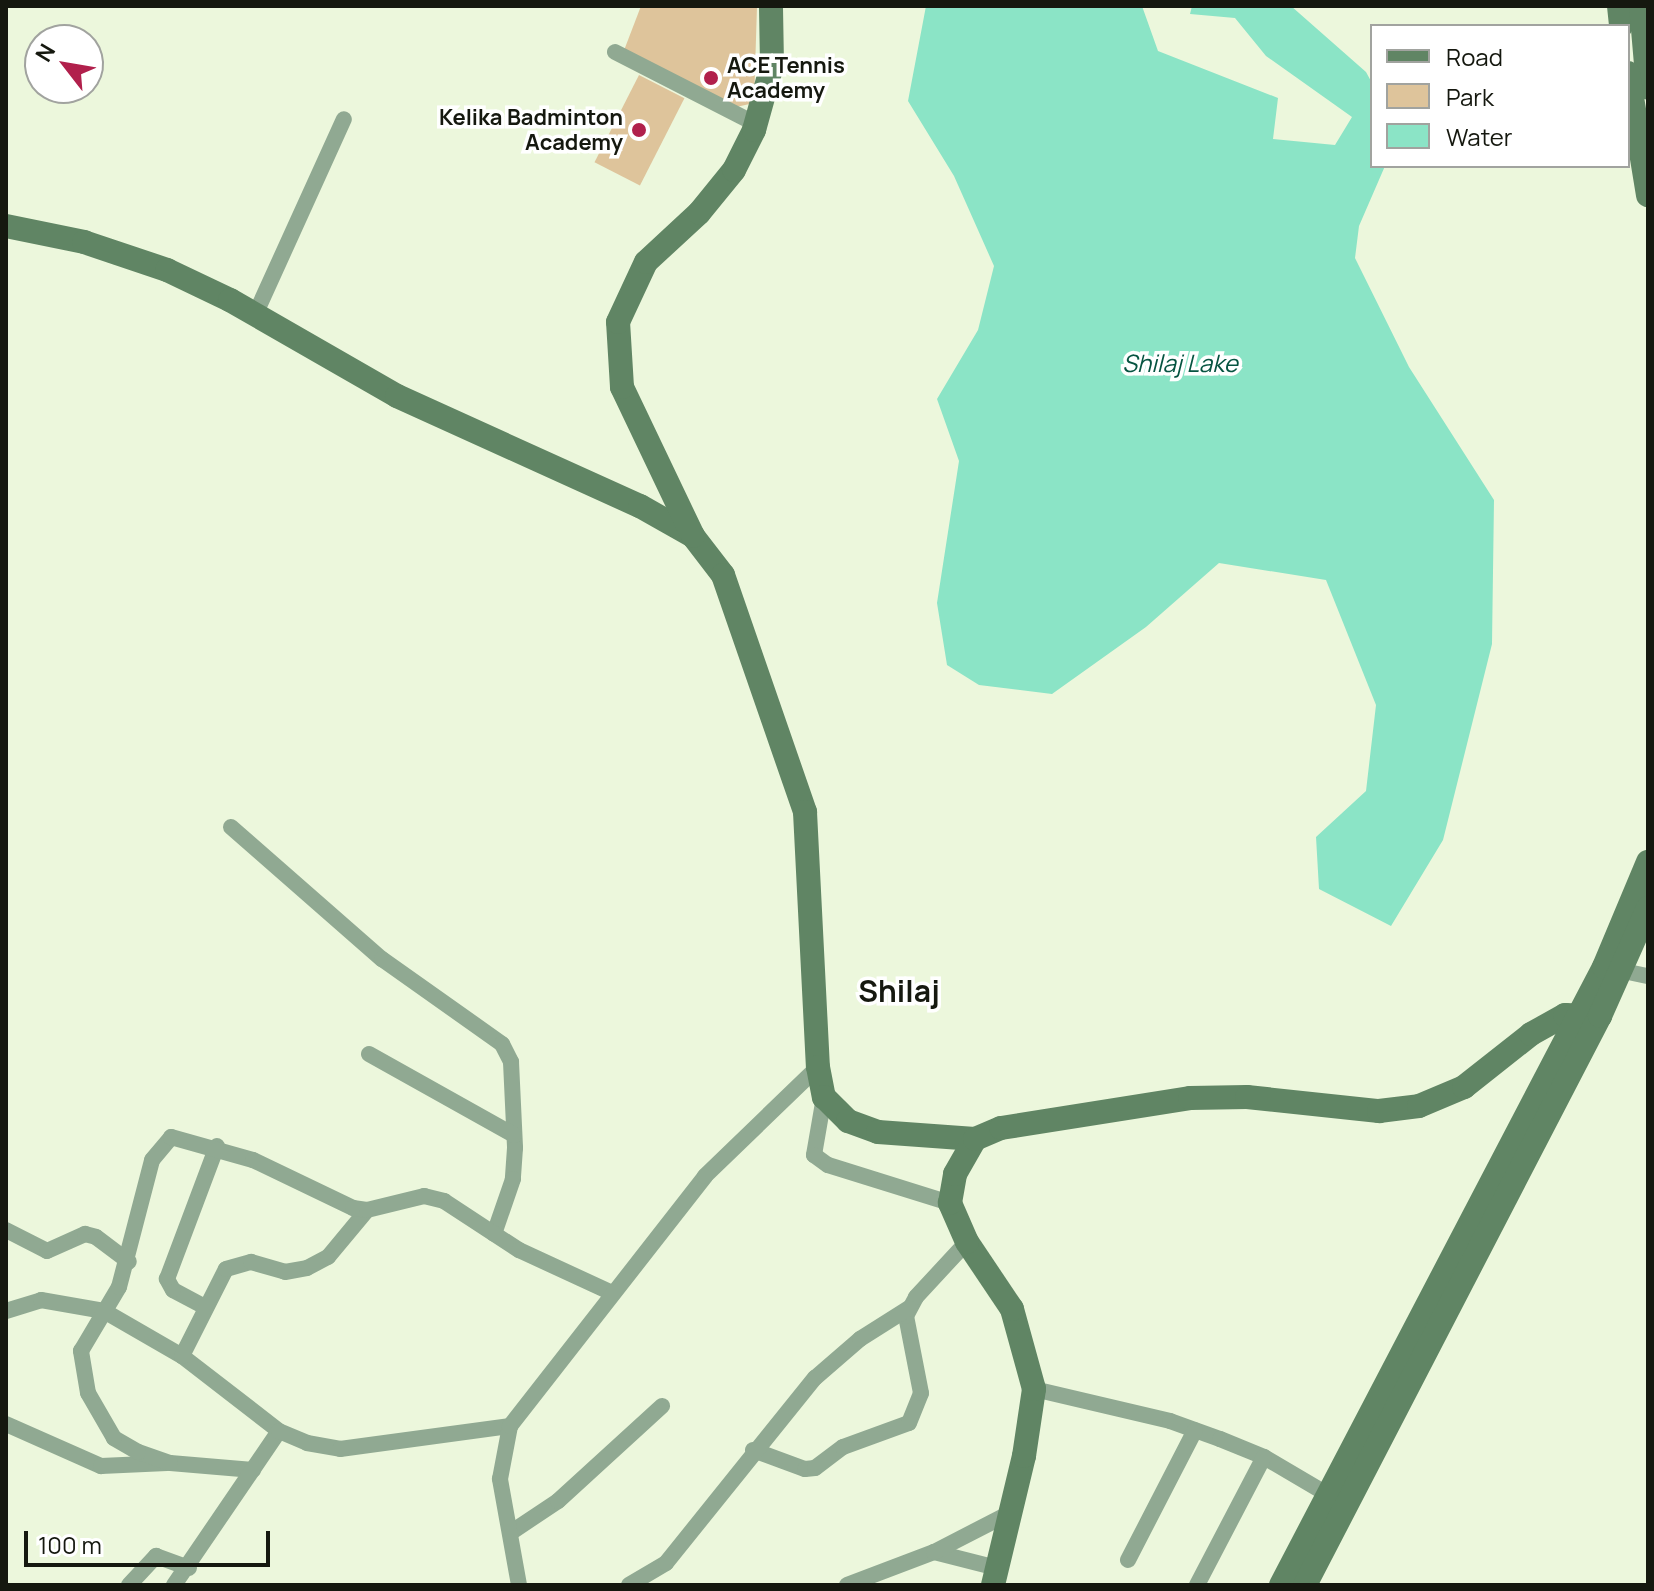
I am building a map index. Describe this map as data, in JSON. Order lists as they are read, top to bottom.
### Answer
{
  "districts": ["Shilaj"],
  "water": ["Shilaj Lake"],
  "places": ["ACE Tennis Academy", "Kelika Badminton Academy"],
  "legend": ["Road", "Park", "Water"],
  "scale_bar": "100 m",
  "north": "top left"
}
